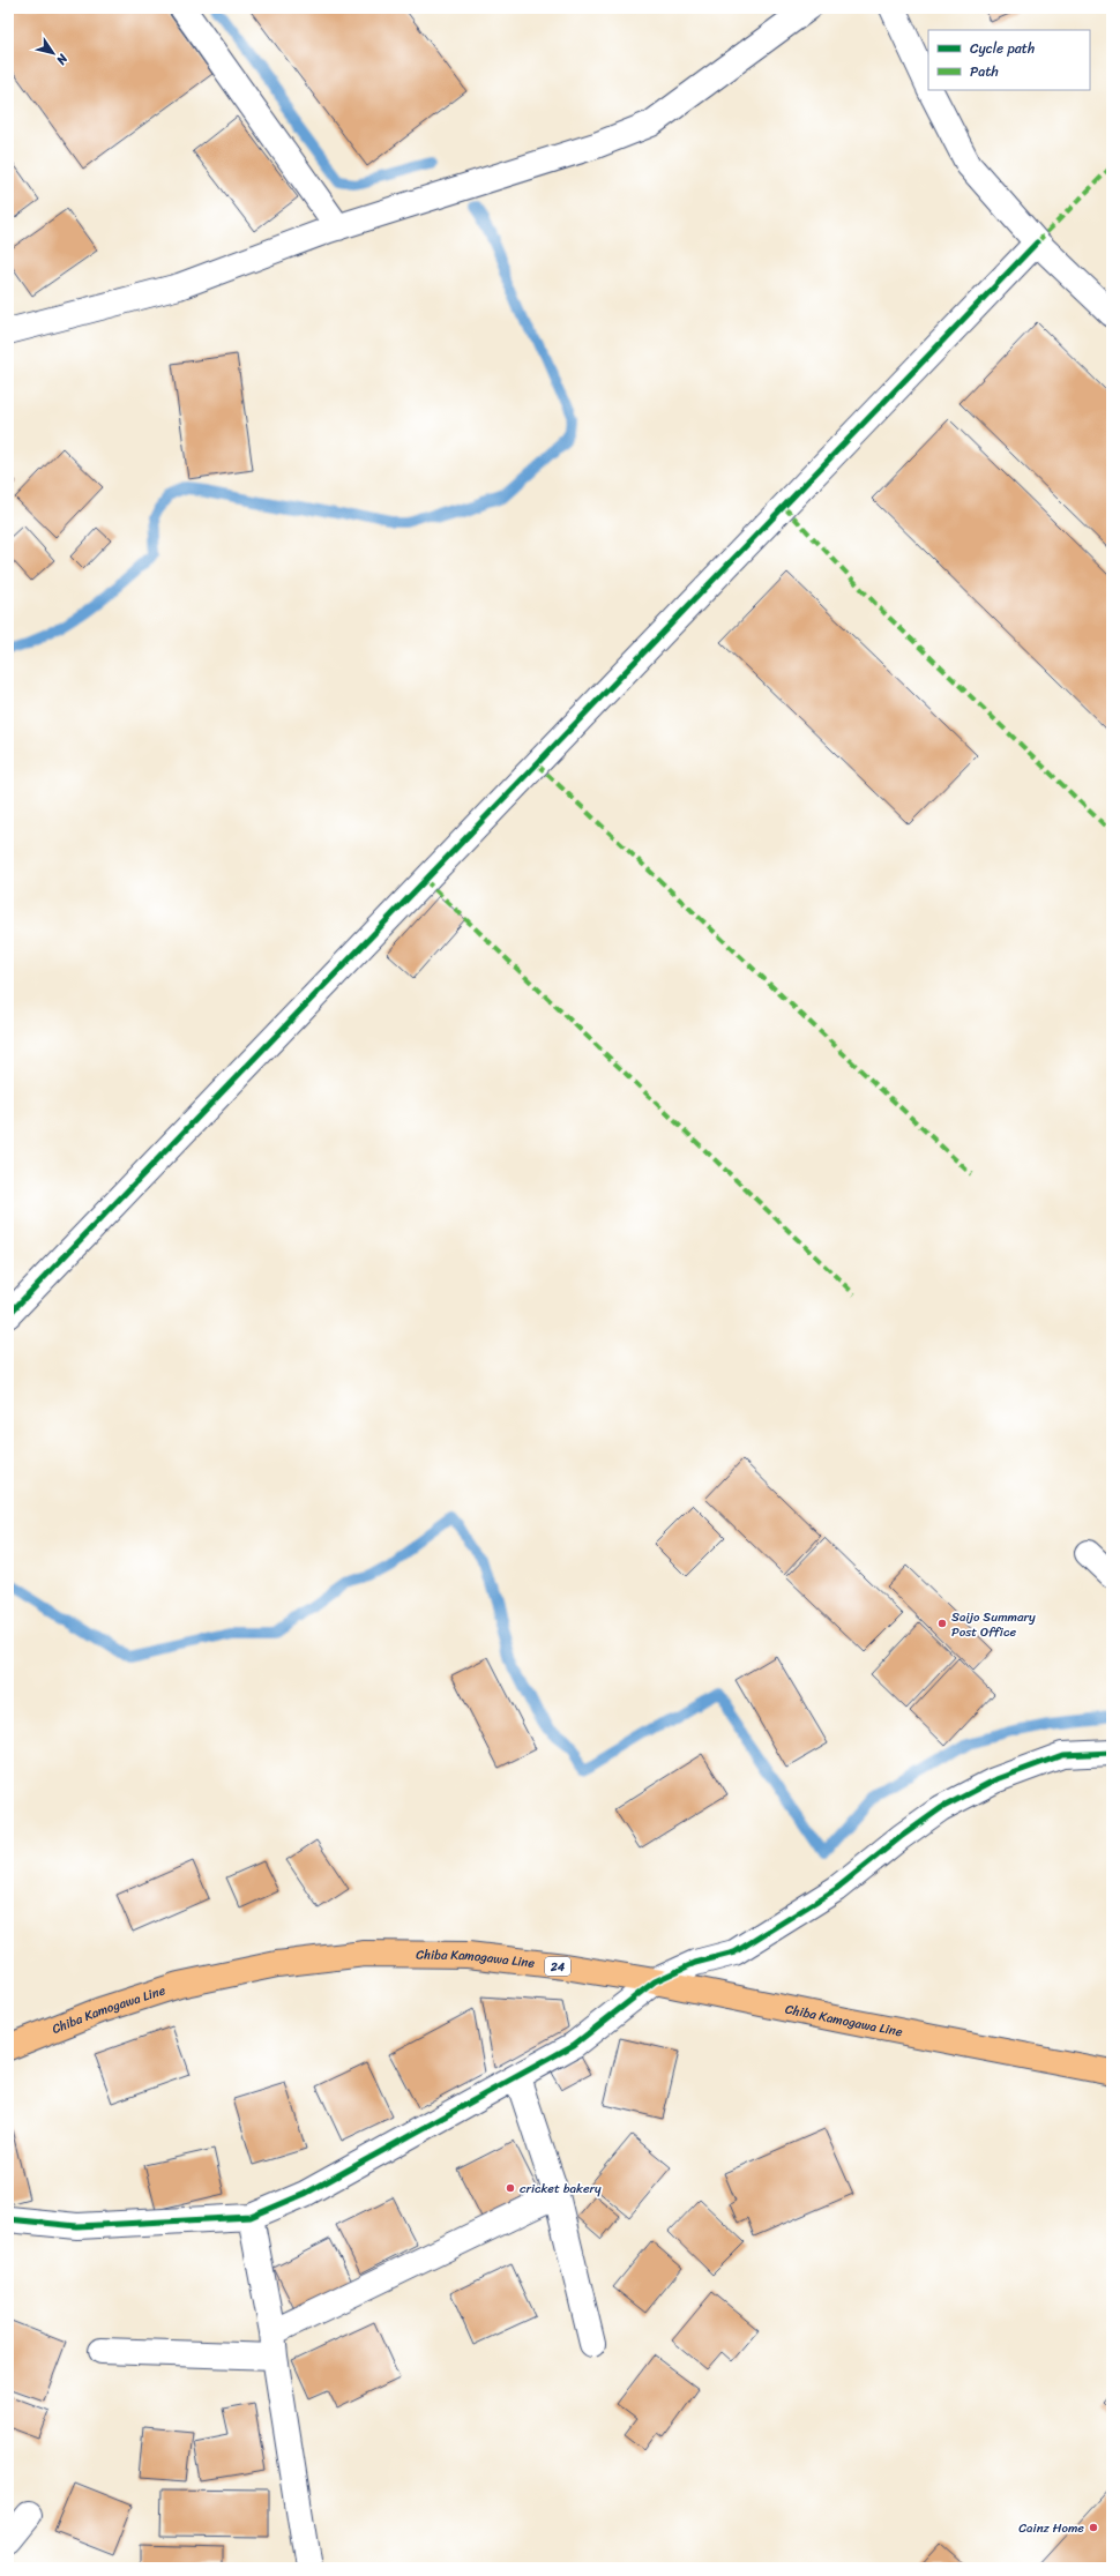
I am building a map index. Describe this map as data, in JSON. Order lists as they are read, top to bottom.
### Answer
{
  "streets": {
    "main road": ["Chiba Kamogawa Line", "24"]
  },
  "places": ["Saijo Summary Post Office", "cricket bakery", "Cainz Home"],
  "legend": ["Cycle path", "Path"],
  "north": "bottom right"
}
